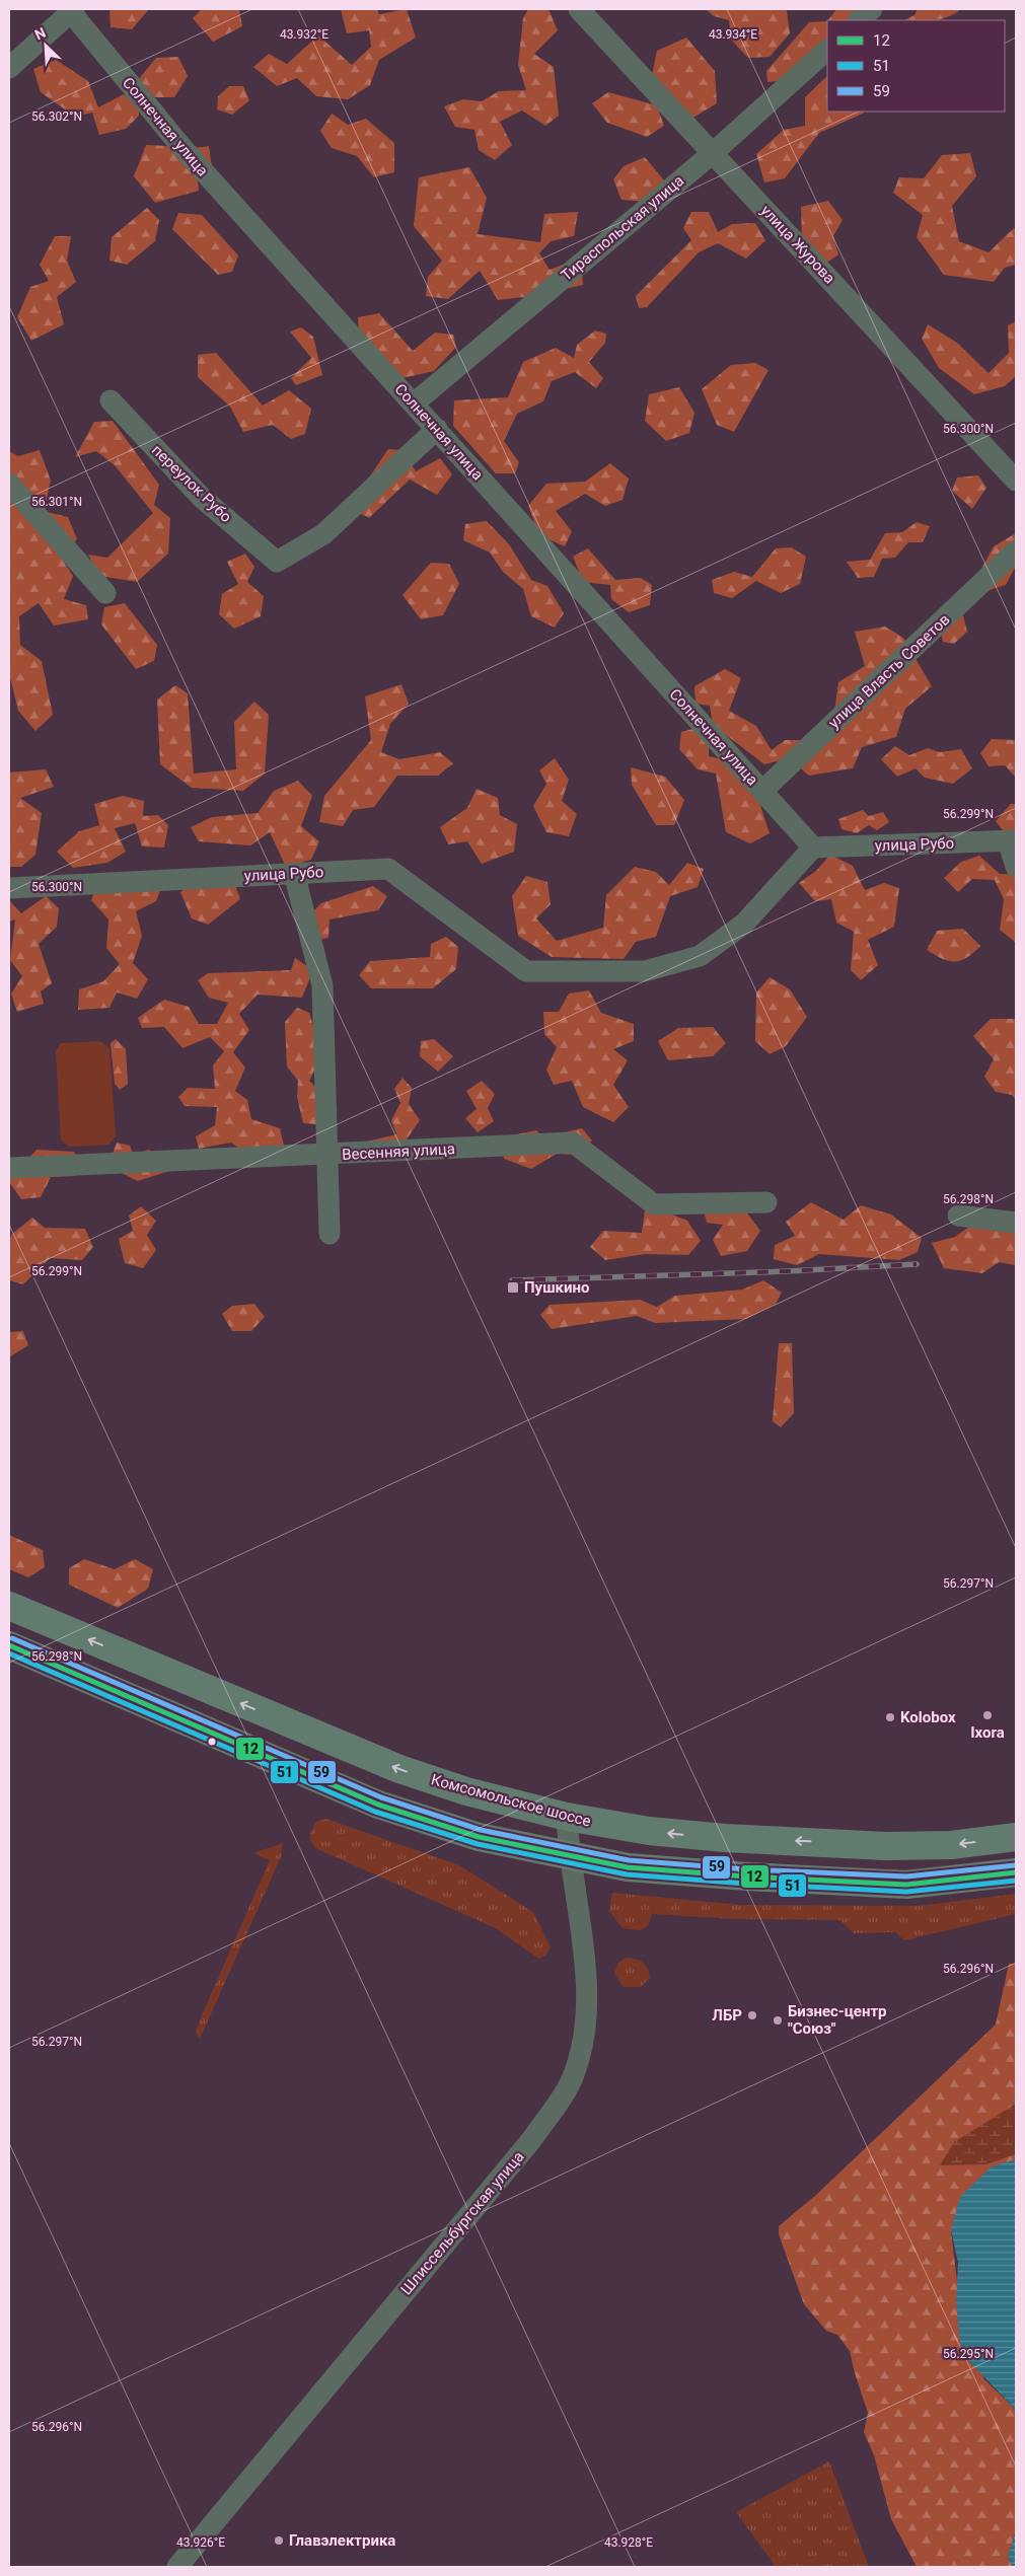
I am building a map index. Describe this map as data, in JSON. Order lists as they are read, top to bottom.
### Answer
{
  "streets": {
    "main road": ["Комсомольское шоссе"],
    "street": [
      "Солнечная улица",
      "Тираспольская улица",
      "улица Журова",
      "переулок Рубо",
      "улица Власть Советов",
      "улица Рубо",
      "Весенняя улица",
      "Шлиссельбургская улица"
    ]
  },
  "crossings": [
    ["Солнечная улица", "Тираспольская улица"],
    ["Солнечная улица", "переулок Рубо"],
    ["Солнечная улица", "улица Власть Советов"],
    ["Солнечная улица", "улица Рубо"],
    ["Тираспольская улица", "улица Журова"],
    ["Комсомольское шоссе", "Шлиссельбургская улица"]
  ],
  "places": {
    "transit": ["Пушкино"],
    "other": [
      "Ixora",
      "Kolobox",
      "ЛБР",
      "Бизнес-центр \"Союз\"",
      "Главэлектрика"
    ]
  },
  "lines": ["transit line 59", "transit line 12", "transit line 51"],
  "legend": ["12", "51", "59"],
  "north": "top left",
  "coordinates": [
    "43.932°E",
    "43.934°E",
    "56.302°N",
    "56.300°N",
    "56.301°N",
    "56.299°N",
    "56.298°N",
    "56.297°N",
    "56.296°N",
    "56.295°N",
    "43.926°E",
    "43.928°E"
  ]
}
